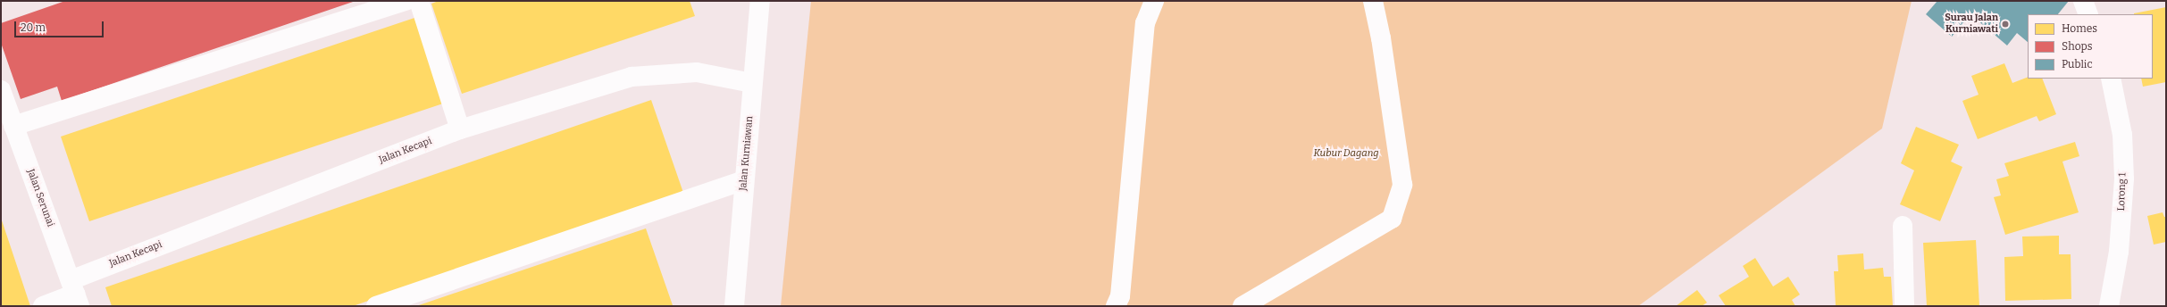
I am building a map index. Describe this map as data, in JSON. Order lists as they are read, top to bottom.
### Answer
{
  "streets": {
    "street": [
      "Jalan Kecapi",
      "Jalan Kurniawan",
      "Lorong 1",
      "Jalan Serunai"
    ]
  },
  "crossings": [
    ["Jalan Kecapi", "Jalan Kurniawan"],
    ["Jalan Kecapi", "Jalan Serunai"]
  ],
  "parks": ["Kubur Dagang"],
  "places": ["Surau Jalan Kurniawati"],
  "legend": ["Homes", "Shops", "Public"],
  "scale_bar": "20 m"
}
